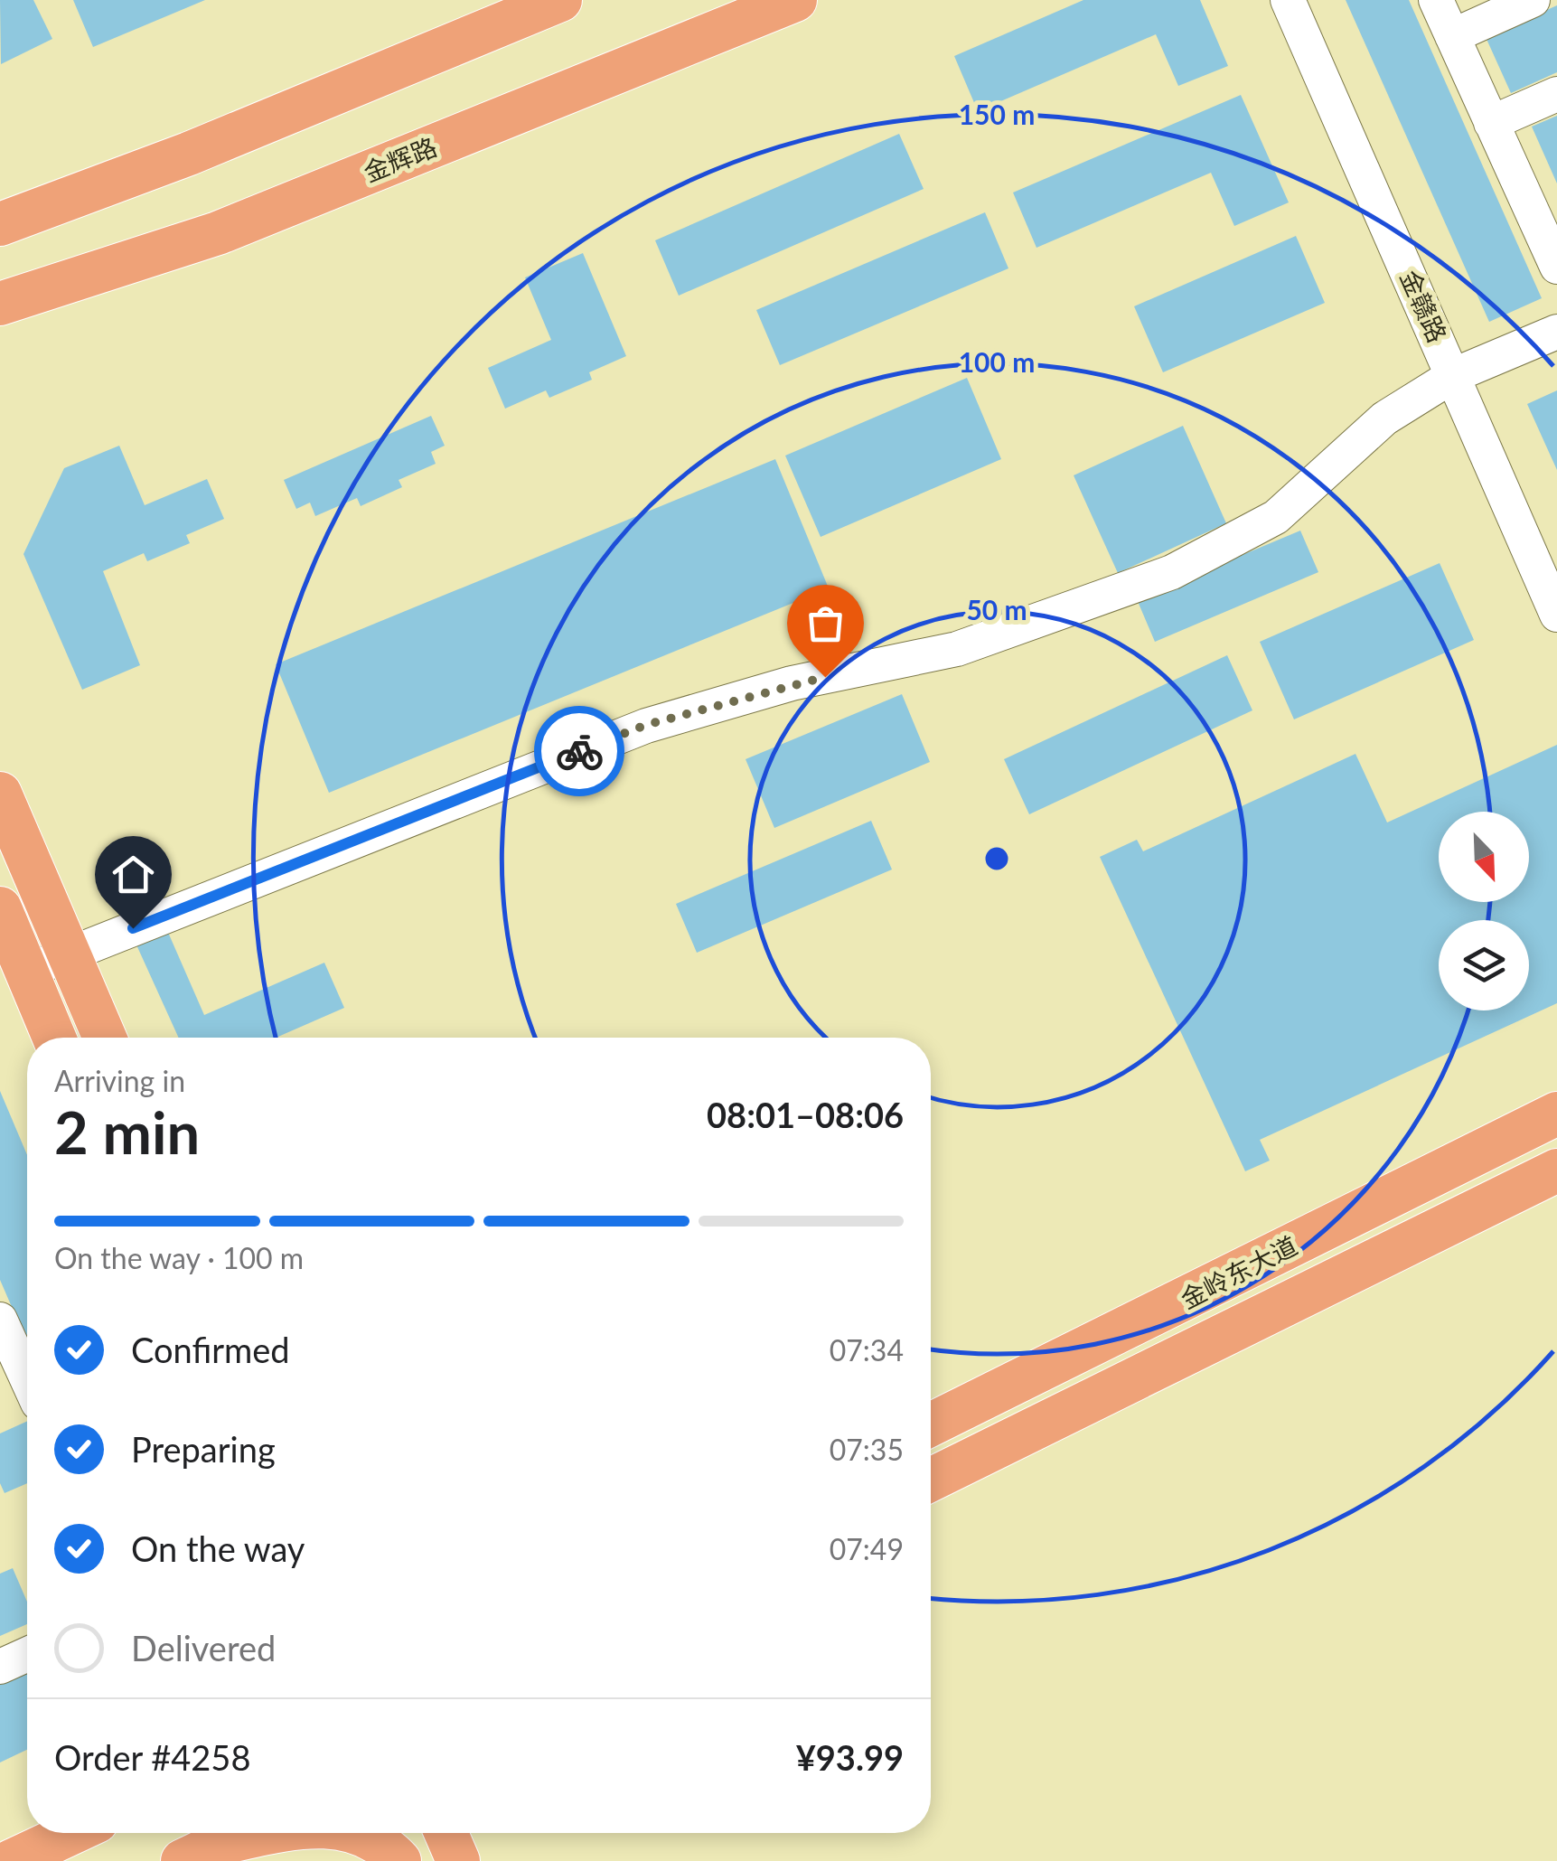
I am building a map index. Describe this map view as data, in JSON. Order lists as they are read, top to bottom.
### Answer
{
  "streets": {
    "main road": ["金辉路", "金岭东大道"],
    "street": ["金赣路"]
  },
  "north": "bottom right",
  "page": {
    "heading": ["2 min", "Arriving in", "08:01–08:06"],
    "panel": ["Order #4258", "¥93.99"],
    "bar": "On the way · 100 m",
    "list": [
      ["Confirmed", "07:34"],
      ["Preparing", "07:35"],
      ["On the way", "07:49"],
      "Delivered"
    ]
  },
  "rings": ["150 m", "100 m", "50 m"]
}
